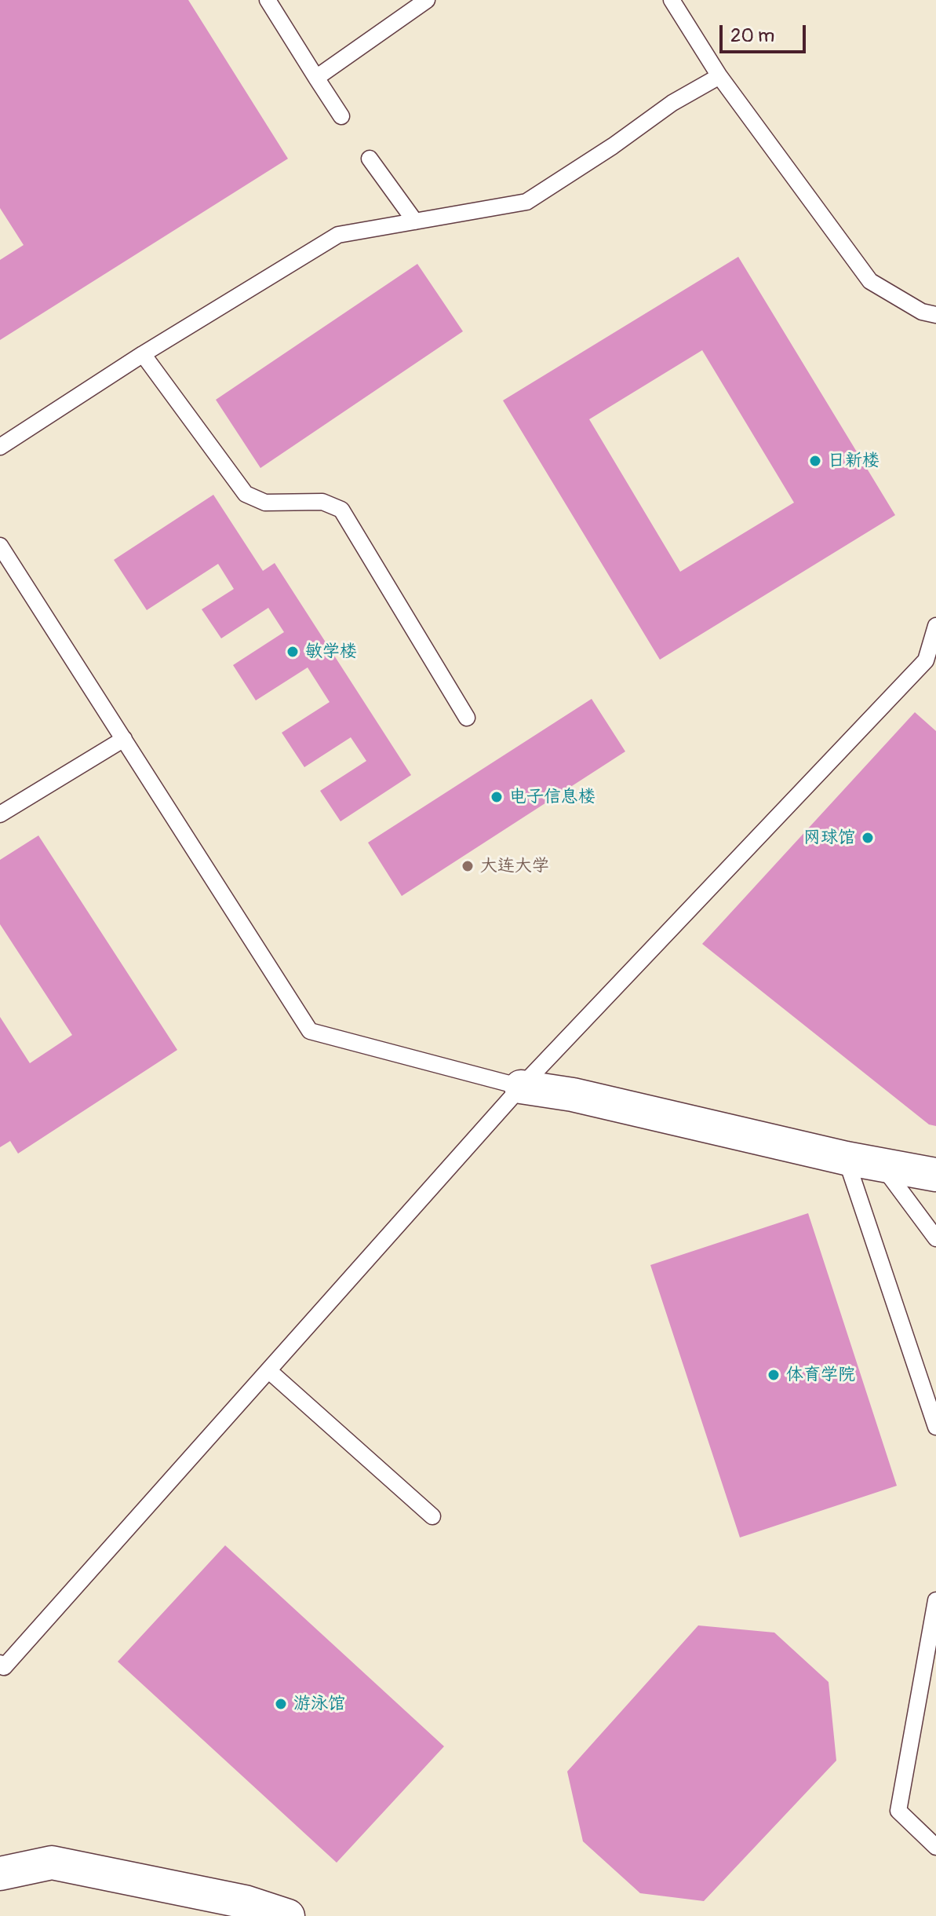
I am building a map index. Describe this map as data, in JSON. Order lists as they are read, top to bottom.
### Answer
{
  "places": [
    "日新楼",
    "敏学楼",
    "电子信息楼",
    "网球馆",
    "大连大学",
    "体育学院",
    "游泳馆"
  ],
  "scale_bar": "20 m"
}
